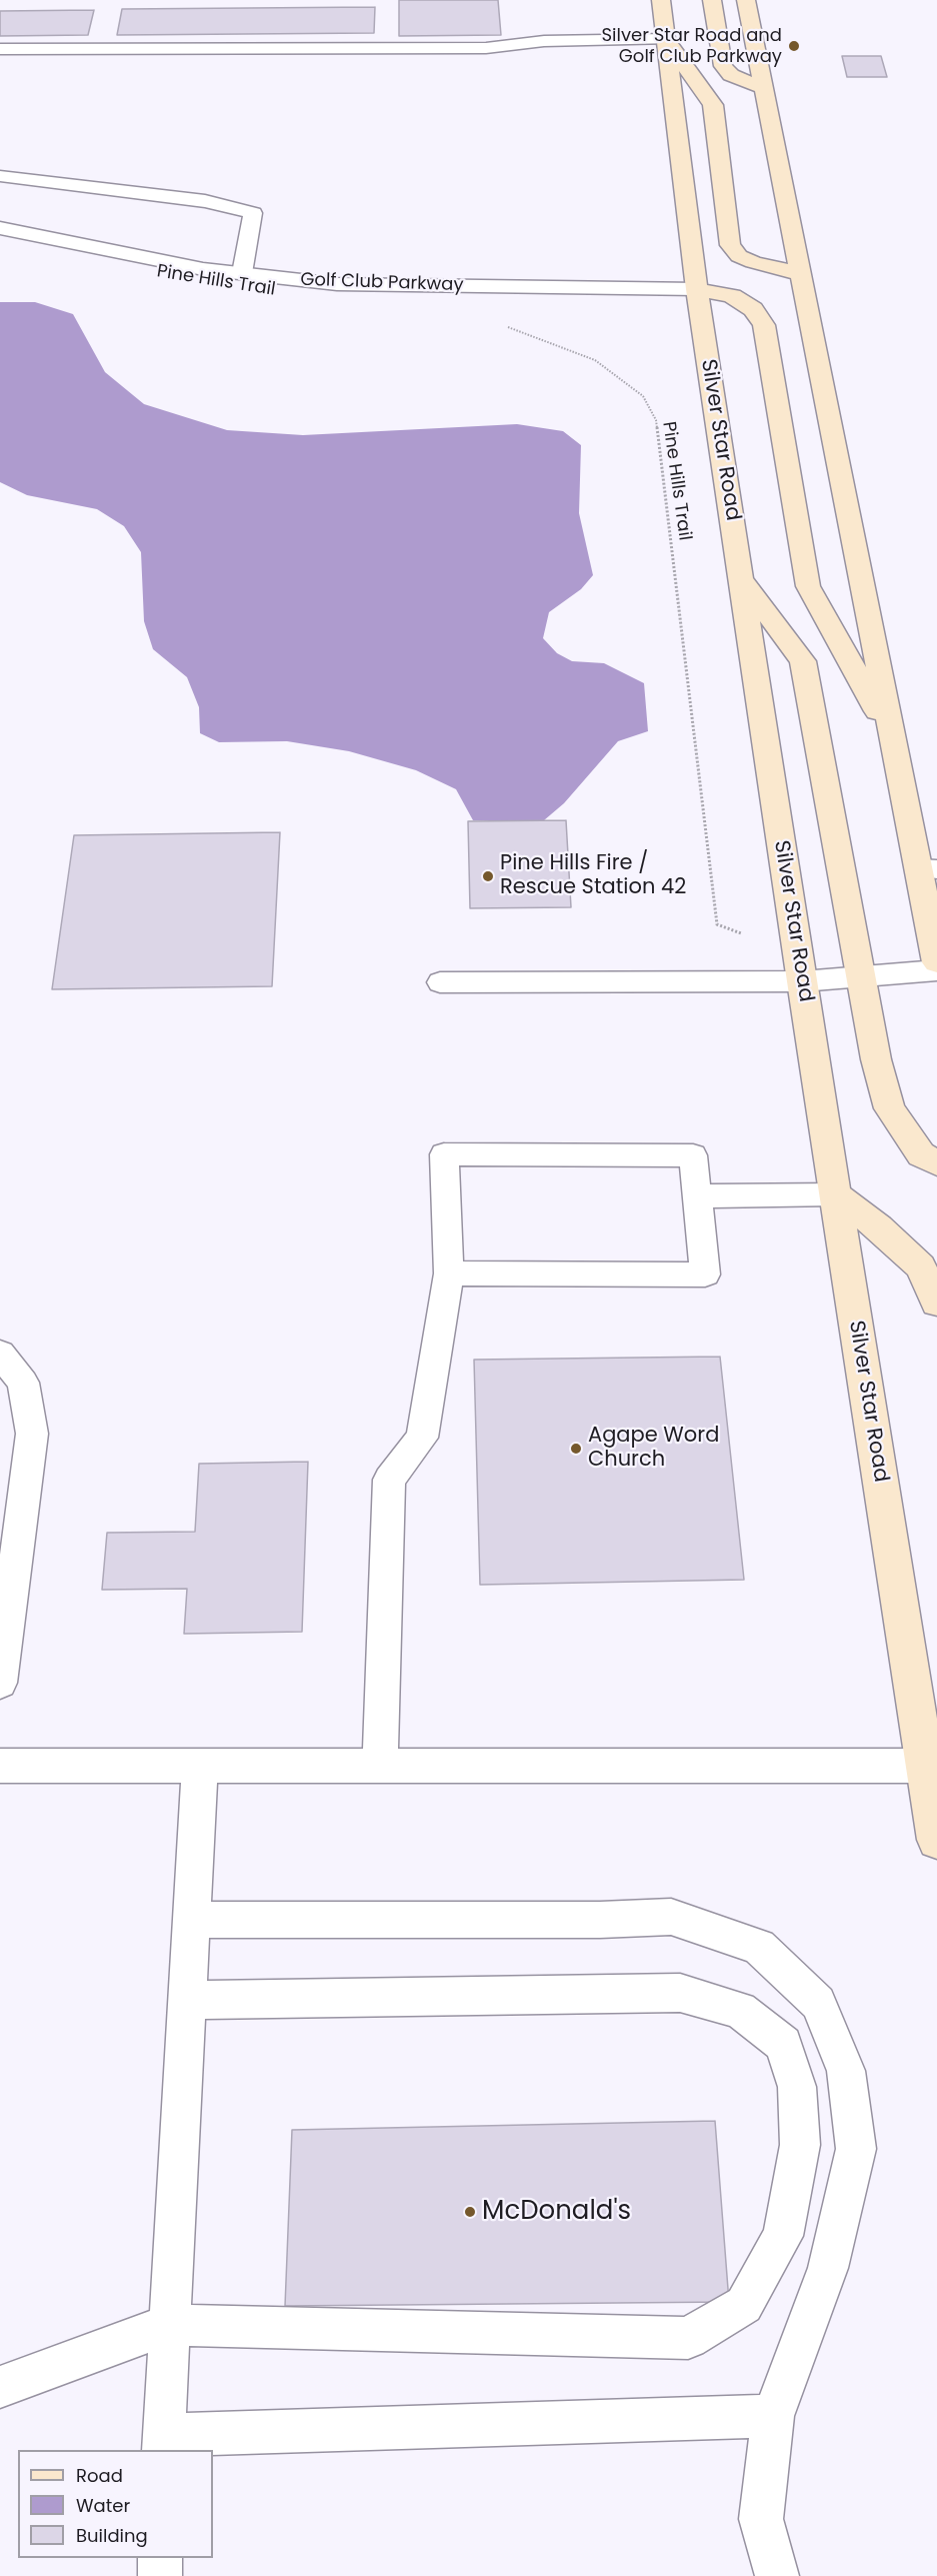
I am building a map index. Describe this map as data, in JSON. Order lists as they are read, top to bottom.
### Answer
{
  "streets": {
    "main road": ["Silver Star Road"],
    "street": ["Golf Club Parkway"],
    "path": ["Pine Hills Trail"]
  },
  "crossings": [
    ["Golf Club Parkway", "Silver Star Road"]
  ],
  "places": [
    "Silver Star Road and Golf Club Parkway",
    "Pine Hills Fire / Rescue Station 42",
    "Agape Word Church",
    "McDonald's"
  ],
  "legend": ["Road", "Water", "Building"]
}
